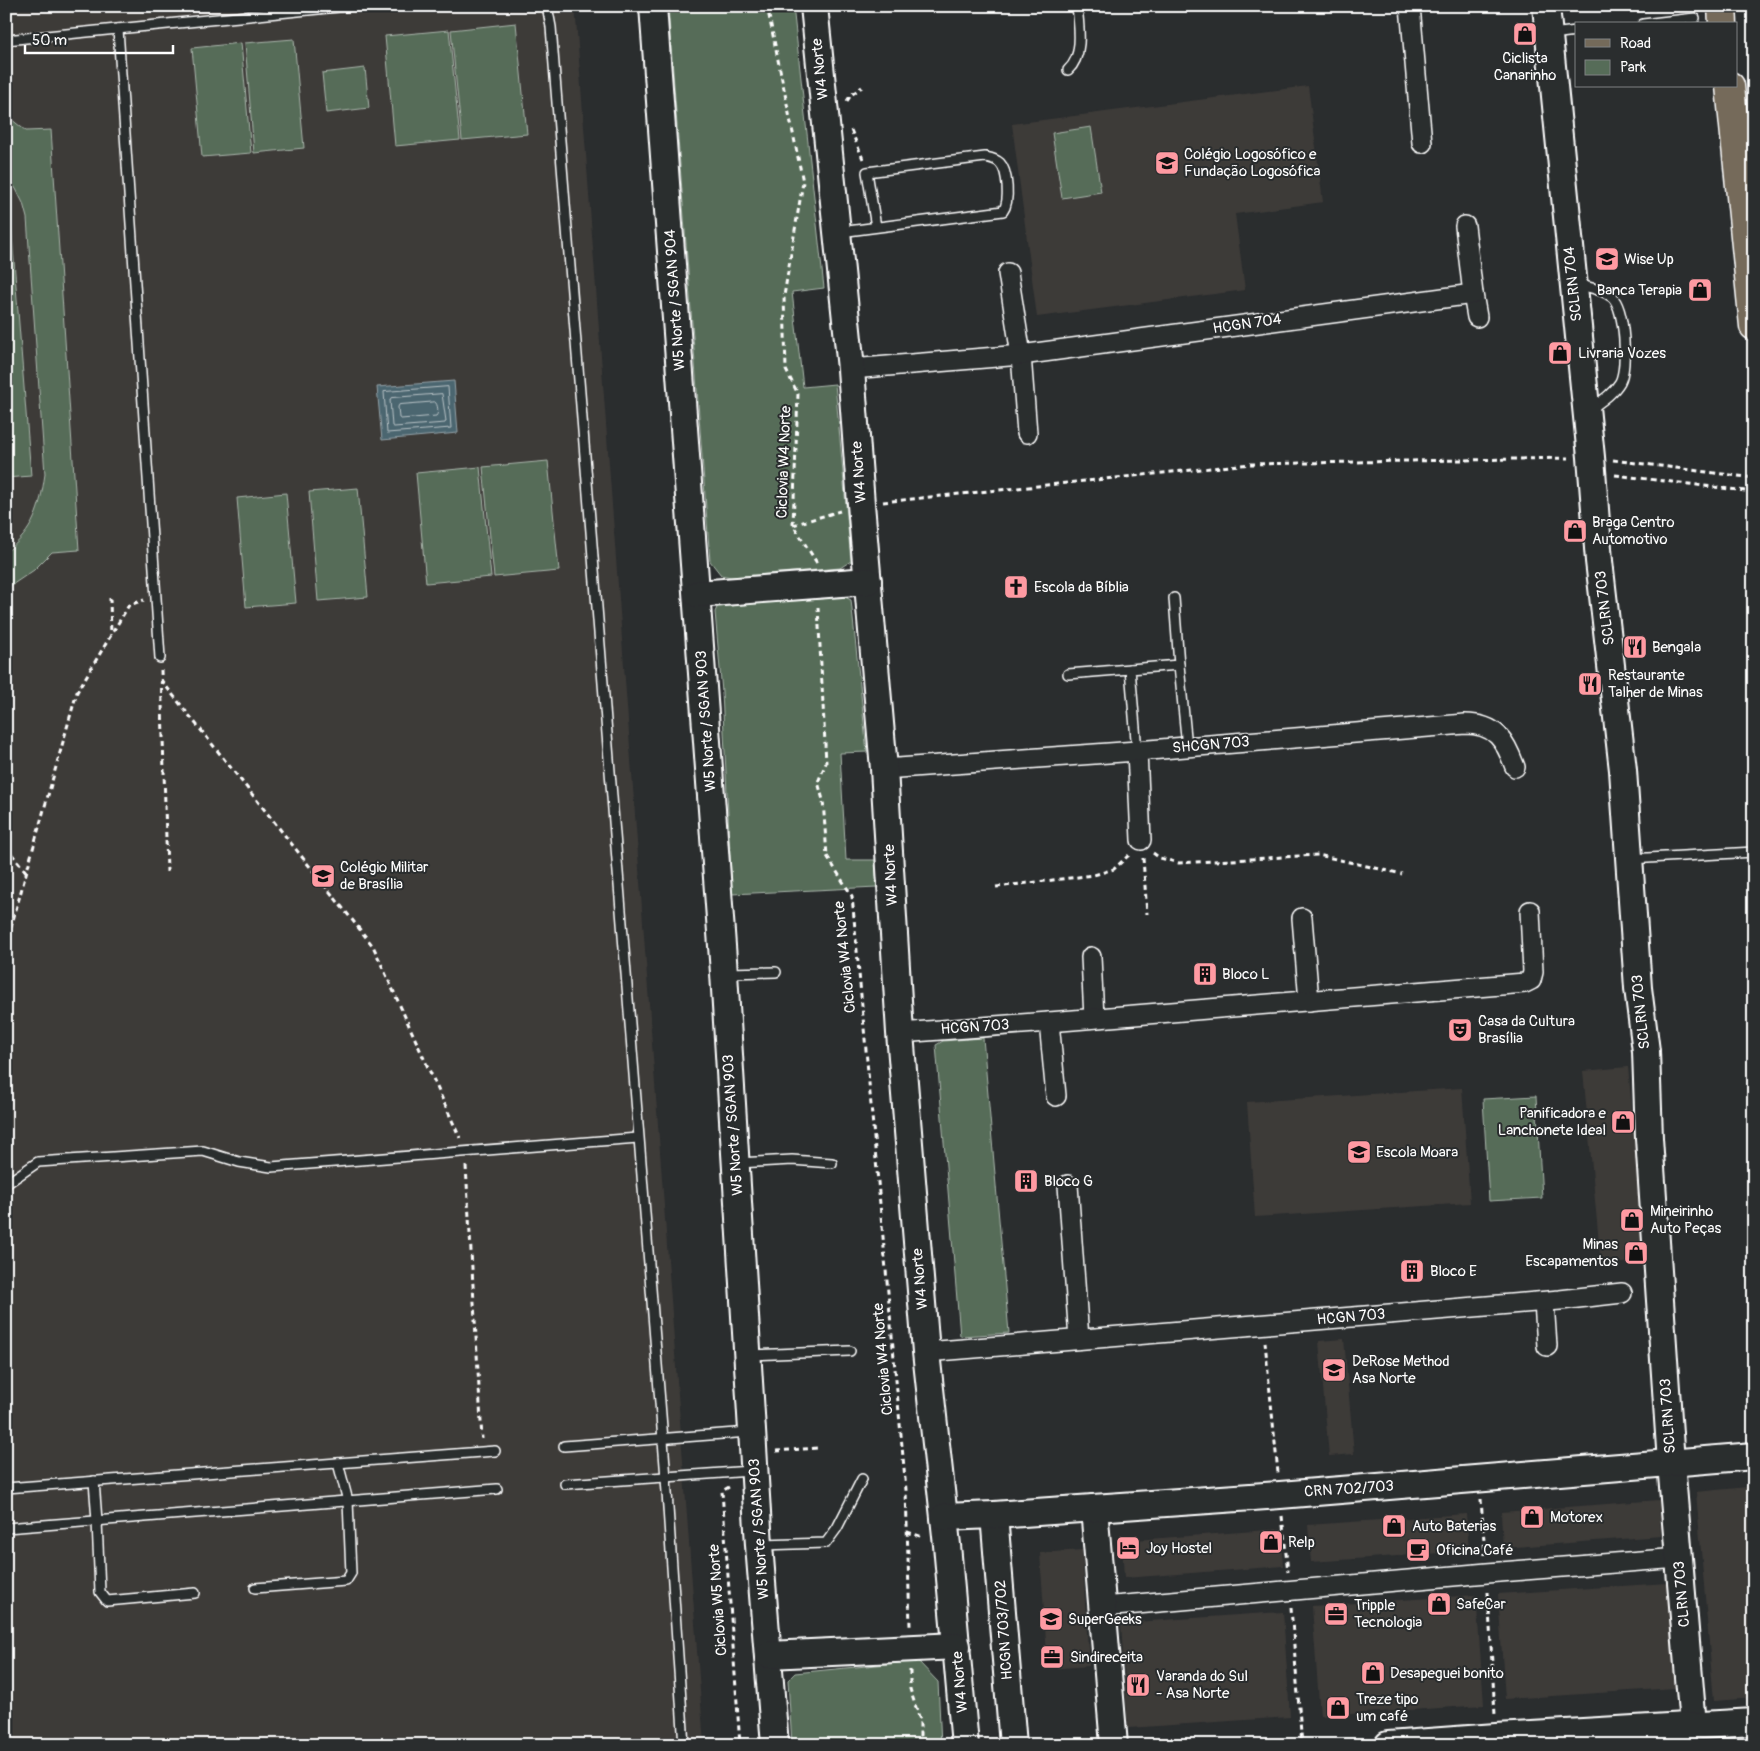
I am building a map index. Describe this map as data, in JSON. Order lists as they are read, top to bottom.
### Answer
{
  "streets": {
    "main road": [
      "W4 Norte",
      "SCLRN 704",
      "W5 Norte / SGAN 904",
      "SCLRN 703",
      "W5 Norte / SGAN 903",
      "CRN 702/703",
      "CLRN 703",
      "HCGN 703/702"
    ],
    "street": ["HCGN 704", "SHCGN 703", "HCGN 703"],
    "path": ["Ciclovia W4 Norte", "Ciclovia W5 Norte"]
  },
  "crossings": [
    ["W4 Norte", "HCGN 704"],
    ["W4 Norte", "SHCGN 703"],
    ["W4 Norte", "HCGN 703"],
    ["W4 Norte", "CRN 702/703"],
    ["SCLRN 704", "SCLRN 703"],
    ["W5 Norte / SGAN 904", "W5 Norte / SGAN 903"],
    ["SCLRN 703", "CRN 702/703"],
    ["SCLRN 703", "CLRN 703"],
    ["W5 Norte / SGAN 903", "Ciclovia W5 Norte"],
    ["CRN 702/703", "CLRN 703"],
    ["CRN 702/703", "HCGN 703/702"]
  ],
  "places": {
    "shop": [
      "Ciclista Canarinho",
      "Banca Terapia",
      "Livraria Vozes",
      "Braga Centro Automotivo",
      "Panificadora e Lanchonete Ideal",
      "Mineirinho Auto Peças",
      "Minas Escapamentos",
      "Motorex",
      "Auto Baterias",
      "Relp",
      "SafeCar",
      "Desapeguei bonito",
      "Treze tipo um café"
    ],
    "school or university": [
      "Colégio Logosófico e Fundação Logosófica",
      "Wise Up",
      "Colégio Militar de Brasília",
      "Escola Moara",
      "DeRose Method Asa Norte",
      "SuperGeeks"
    ],
    "church": ["Escola da Bíblia"],
    "restaurant": ["Bengala", "Restaurante Talher de Minas", "Varanda do Sul - Asa Norte"],
    "building": ["Bloco L", "Bloco G", "Bloco E"],
    "theatre": ["Casa da Cultura Brasília"],
    "hotel": ["Joy Hostel"],
    "cafe": ["Oficina Café"],
    "office": ["Tripple Tecnologia", "Sindireceita"]
  },
  "legend": ["Road", "Park"],
  "scale_bar": "50 m"
}
